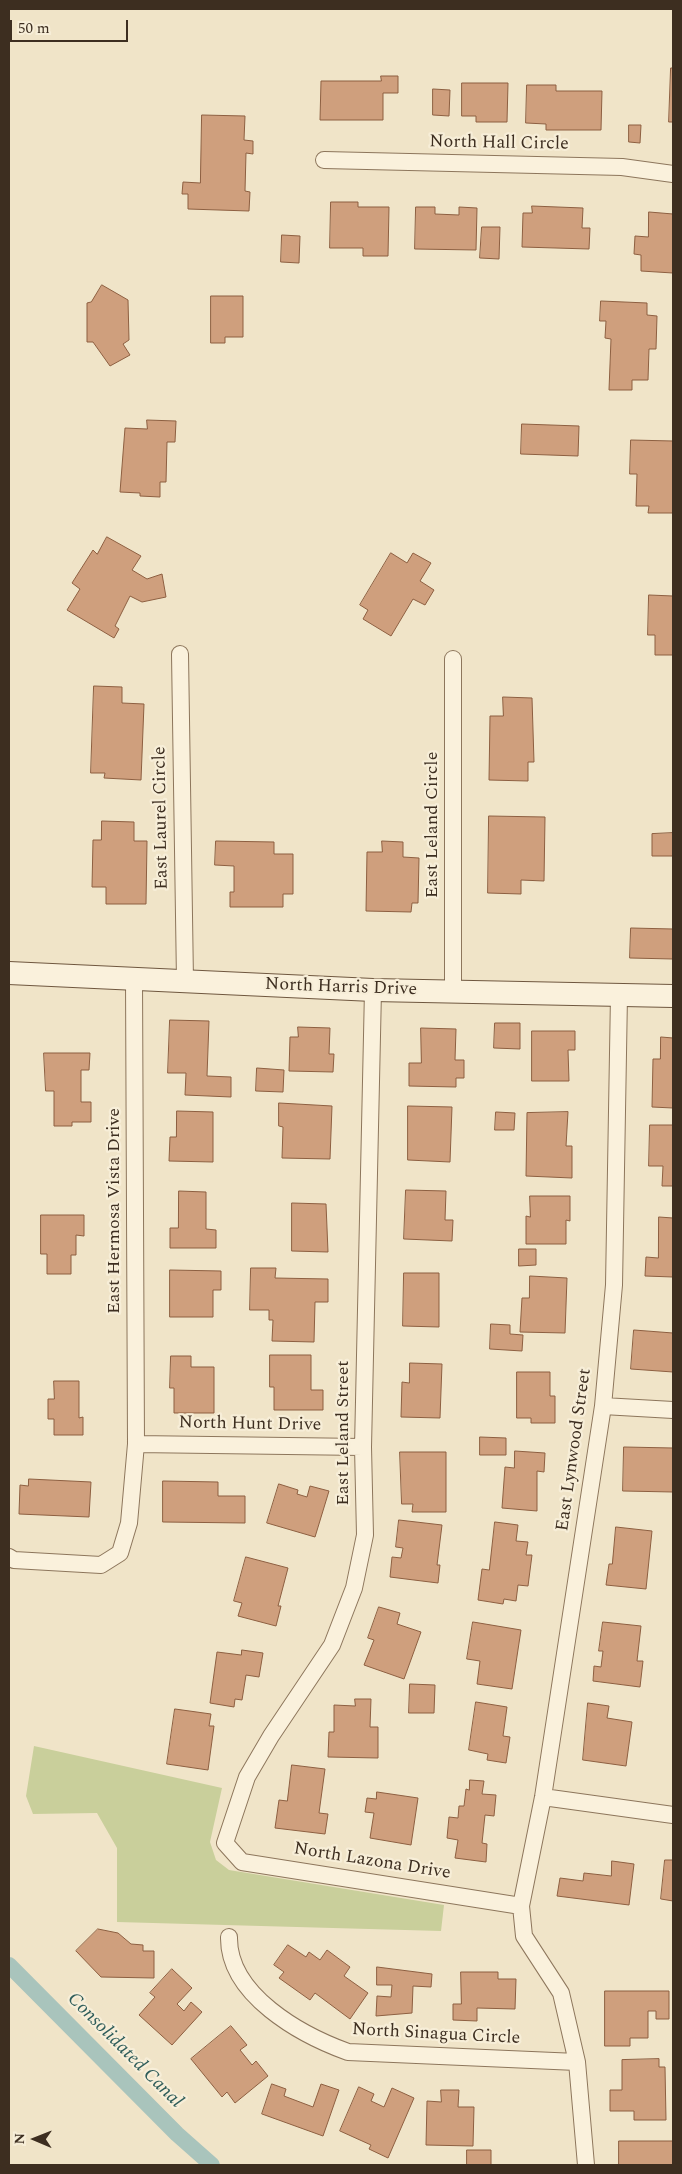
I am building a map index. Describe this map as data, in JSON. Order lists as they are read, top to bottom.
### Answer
{
  "streets": {
    "street": [
      "North Hall Circle",
      "East Laurel Circle",
      "East Leland Circle",
      "North Harris Drive",
      "East Hermosa Vista Drive",
      "North Hunt Drive",
      "East Leland Street",
      "East Lynwood Street",
      "North Lazona Drive",
      "North Sinagua Circle"
    ]
  },
  "crossings": [
    ["East Laurel Circle", "North Harris Drive"],
    ["East Leland Circle", "North Harris Drive"],
    ["North Harris Drive", "East Hermosa Vista Drive"],
    ["North Harris Drive", "East Leland Street"],
    ["North Harris Drive", "East Lynwood Street"],
    ["East Hermosa Vista Drive", "North Hunt Drive"],
    ["North Hunt Drive", "East Leland Street"],
    ["East Leland Street", "North Lazona Drive"],
    ["East Lynwood Street", "North Lazona Drive"],
    ["East Lynwood Street", "North Sinagua Circle"]
  ],
  "water": ["Consolidated Canal"],
  "scale_bar": "50 m",
  "north": "left"
}
